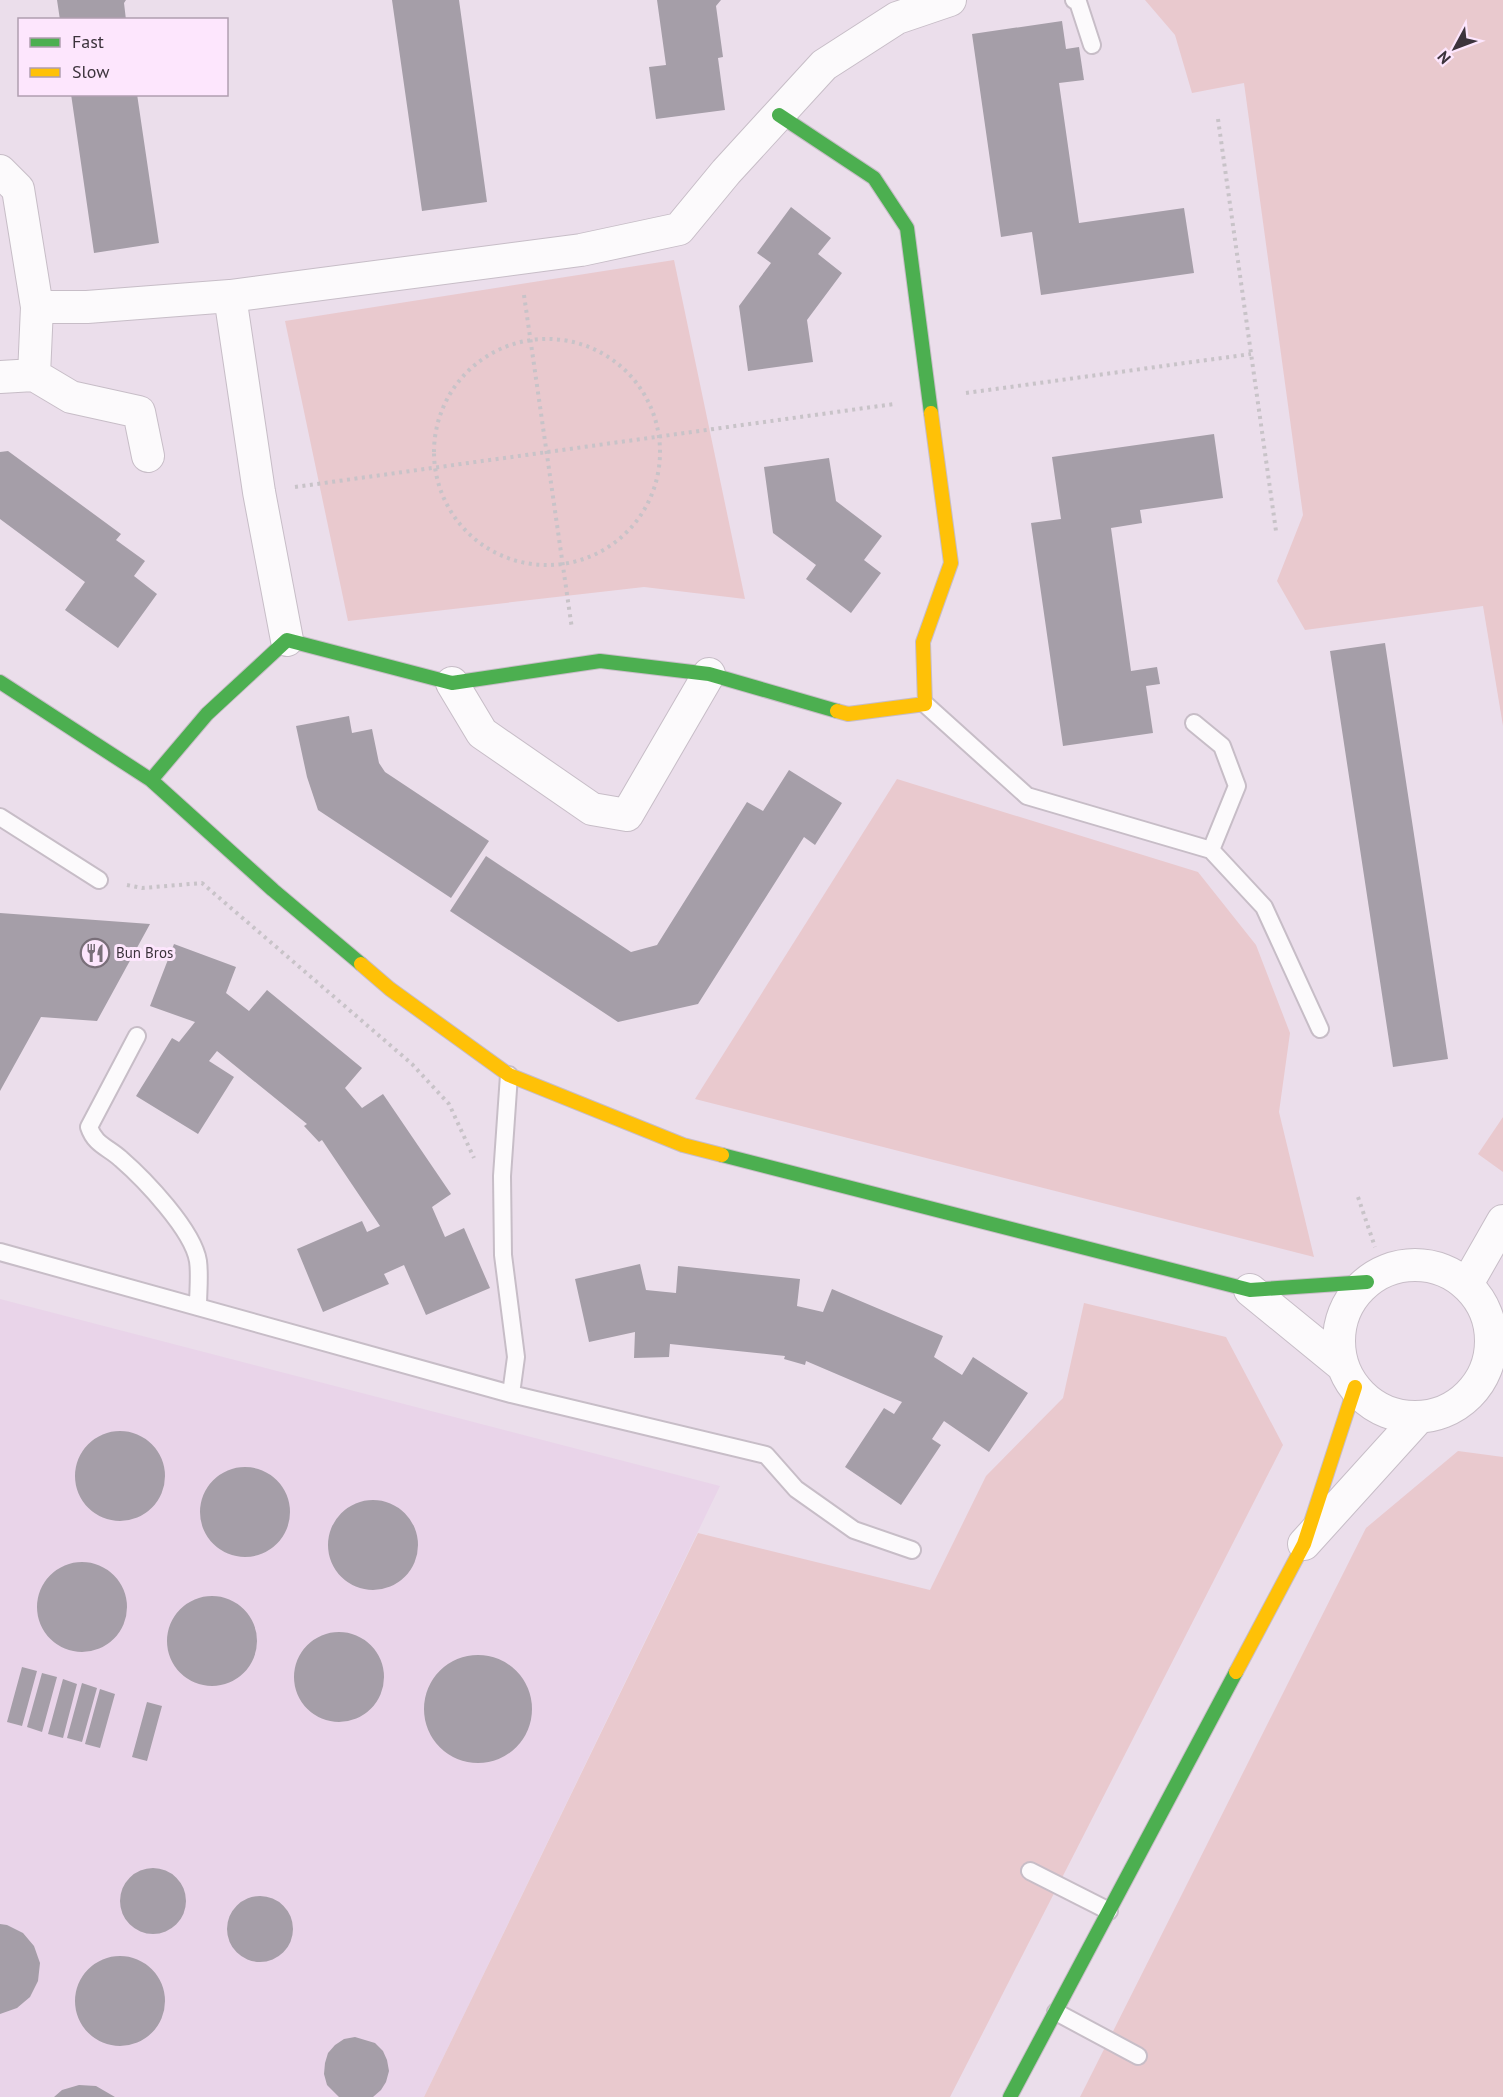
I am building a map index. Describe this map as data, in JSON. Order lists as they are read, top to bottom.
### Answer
{
  "places": {
    "restaurant": ["Bun Bros"]
  },
  "legend": ["Fast", "Slow"],
  "north": "bottom left"
}
